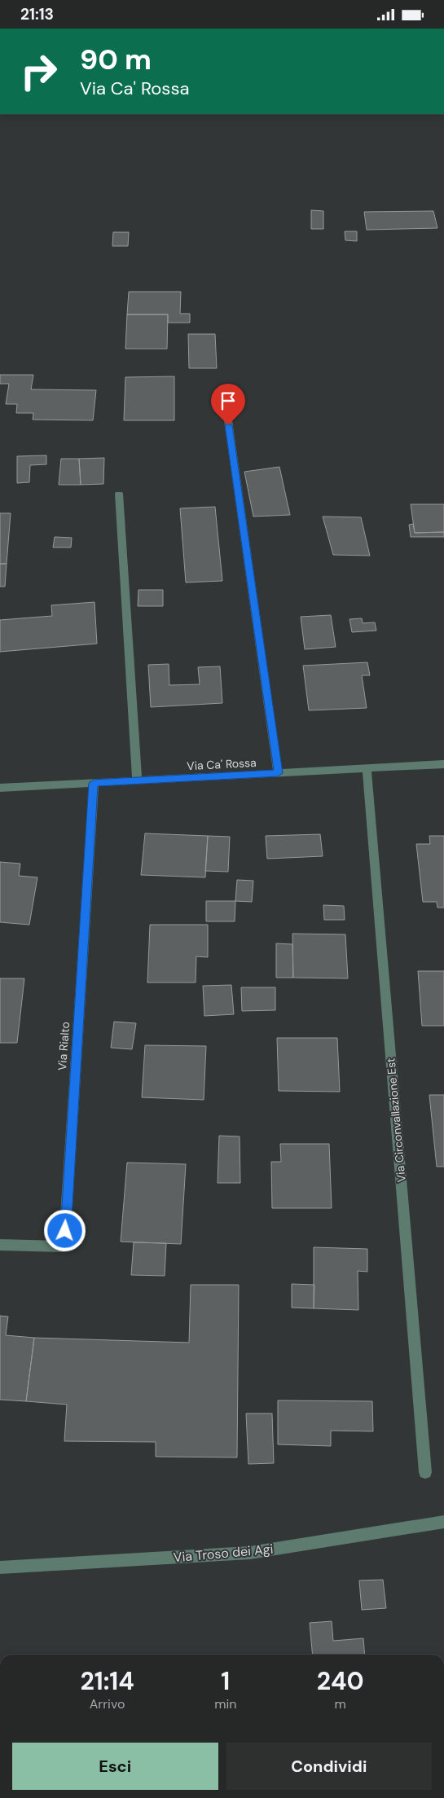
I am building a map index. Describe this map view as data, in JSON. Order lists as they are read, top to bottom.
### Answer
{
  "streets": {
    "street": [
      "Via Ca' Rossa",
      "Via Rialto",
      "Via Circonvallazione Est",
      "Via Troso dei Agi"
    ]
  },
  "crossings": [
    ["Via Ca' Rossa", "Via Rialto"],
    ["Via Ca' Rossa", "Via Circonvallazione Est"]
  ],
  "page": {
    "status": "21:13",
    "turn": ["90 m", "Via Ca' Rossa"],
    "eta": [
      "21:14",
      "Arrivo",
      "1",
      "min",
      "240",
      "m"
    ],
    "buttons": ["Esci", "Condividi"]
  }
}
